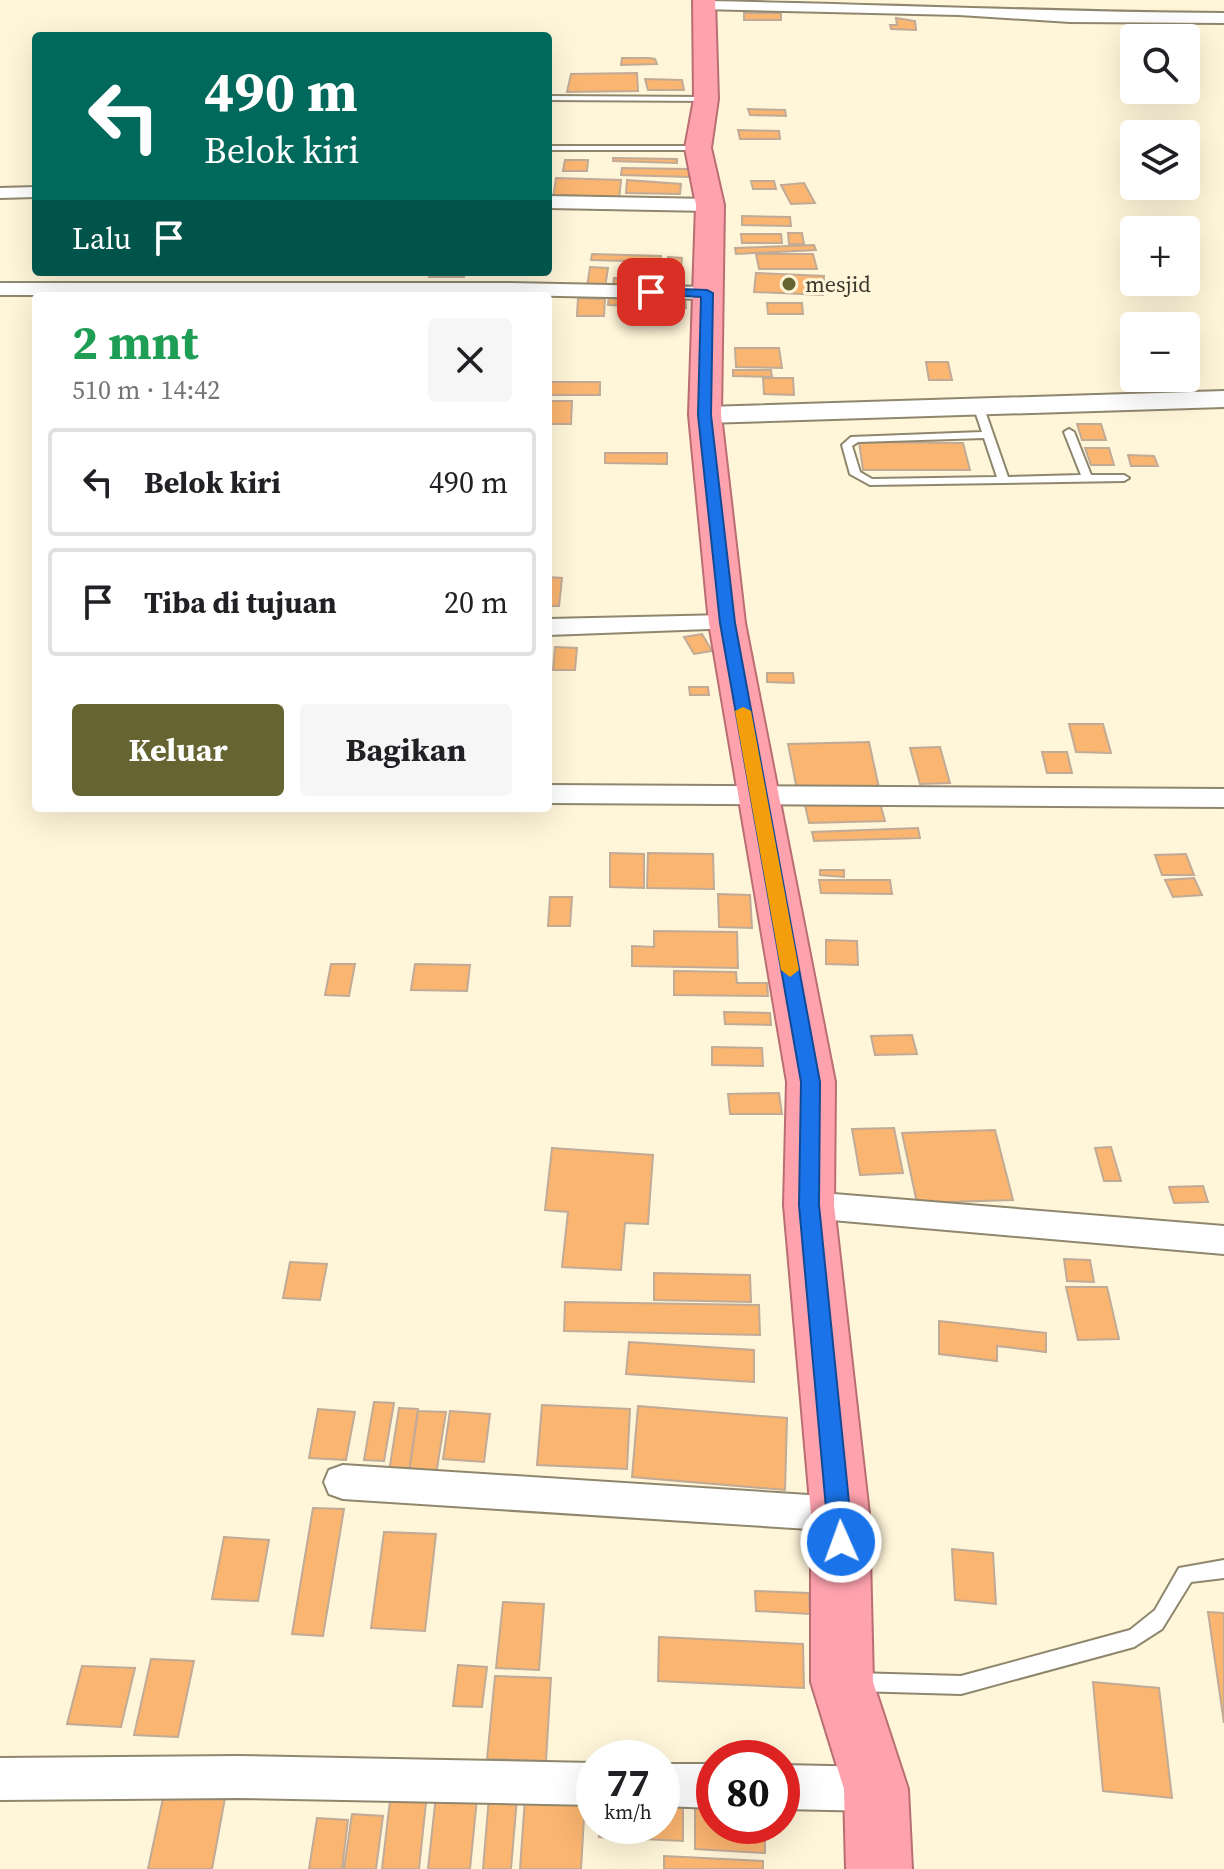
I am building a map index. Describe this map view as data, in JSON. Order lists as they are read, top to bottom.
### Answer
{
  "places": ["mesjid"],
  "page": {
    "map_buttons": ["+", "−"],
    "turn": ["490 m", "Belok kiri"],
    "then": "Lalu",
    "heading": ["2 mnt", "510 m · 14:42"],
    "list": [
      {
        "name": "Belok kiri",
        "value": "490 m"
      },
      {
        "name": "Tiba di tujuan",
        "value": "20 m"
      }
    ],
    "buttons": ["Keluar", "Bagikan"],
    "speed": "77 km/h",
    "limit": "80"
  }
}
